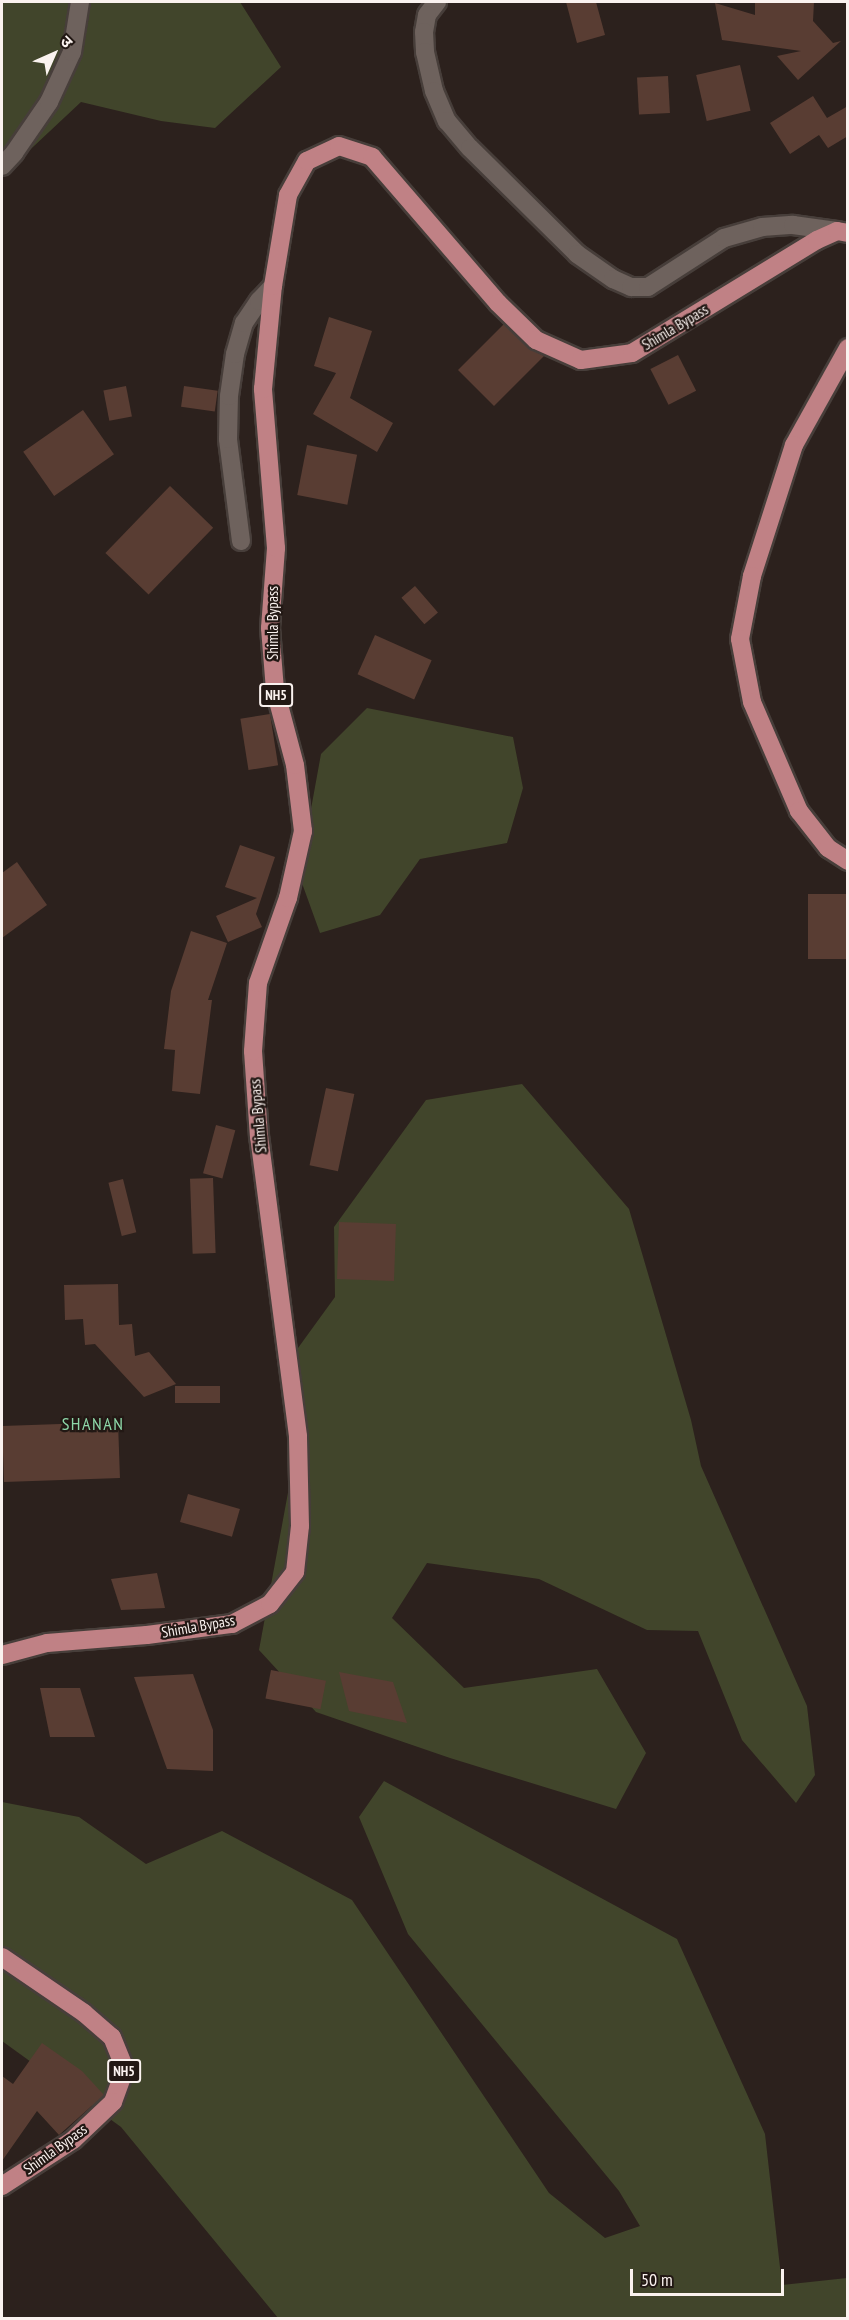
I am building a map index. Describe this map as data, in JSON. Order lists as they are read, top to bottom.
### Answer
{
  "streets": {
    "highway": ["Shimla Bypass", "NH5"]
  },
  "districts": ["SHANAN"],
  "scale_bar": "50 m",
  "north": "top right"
}
